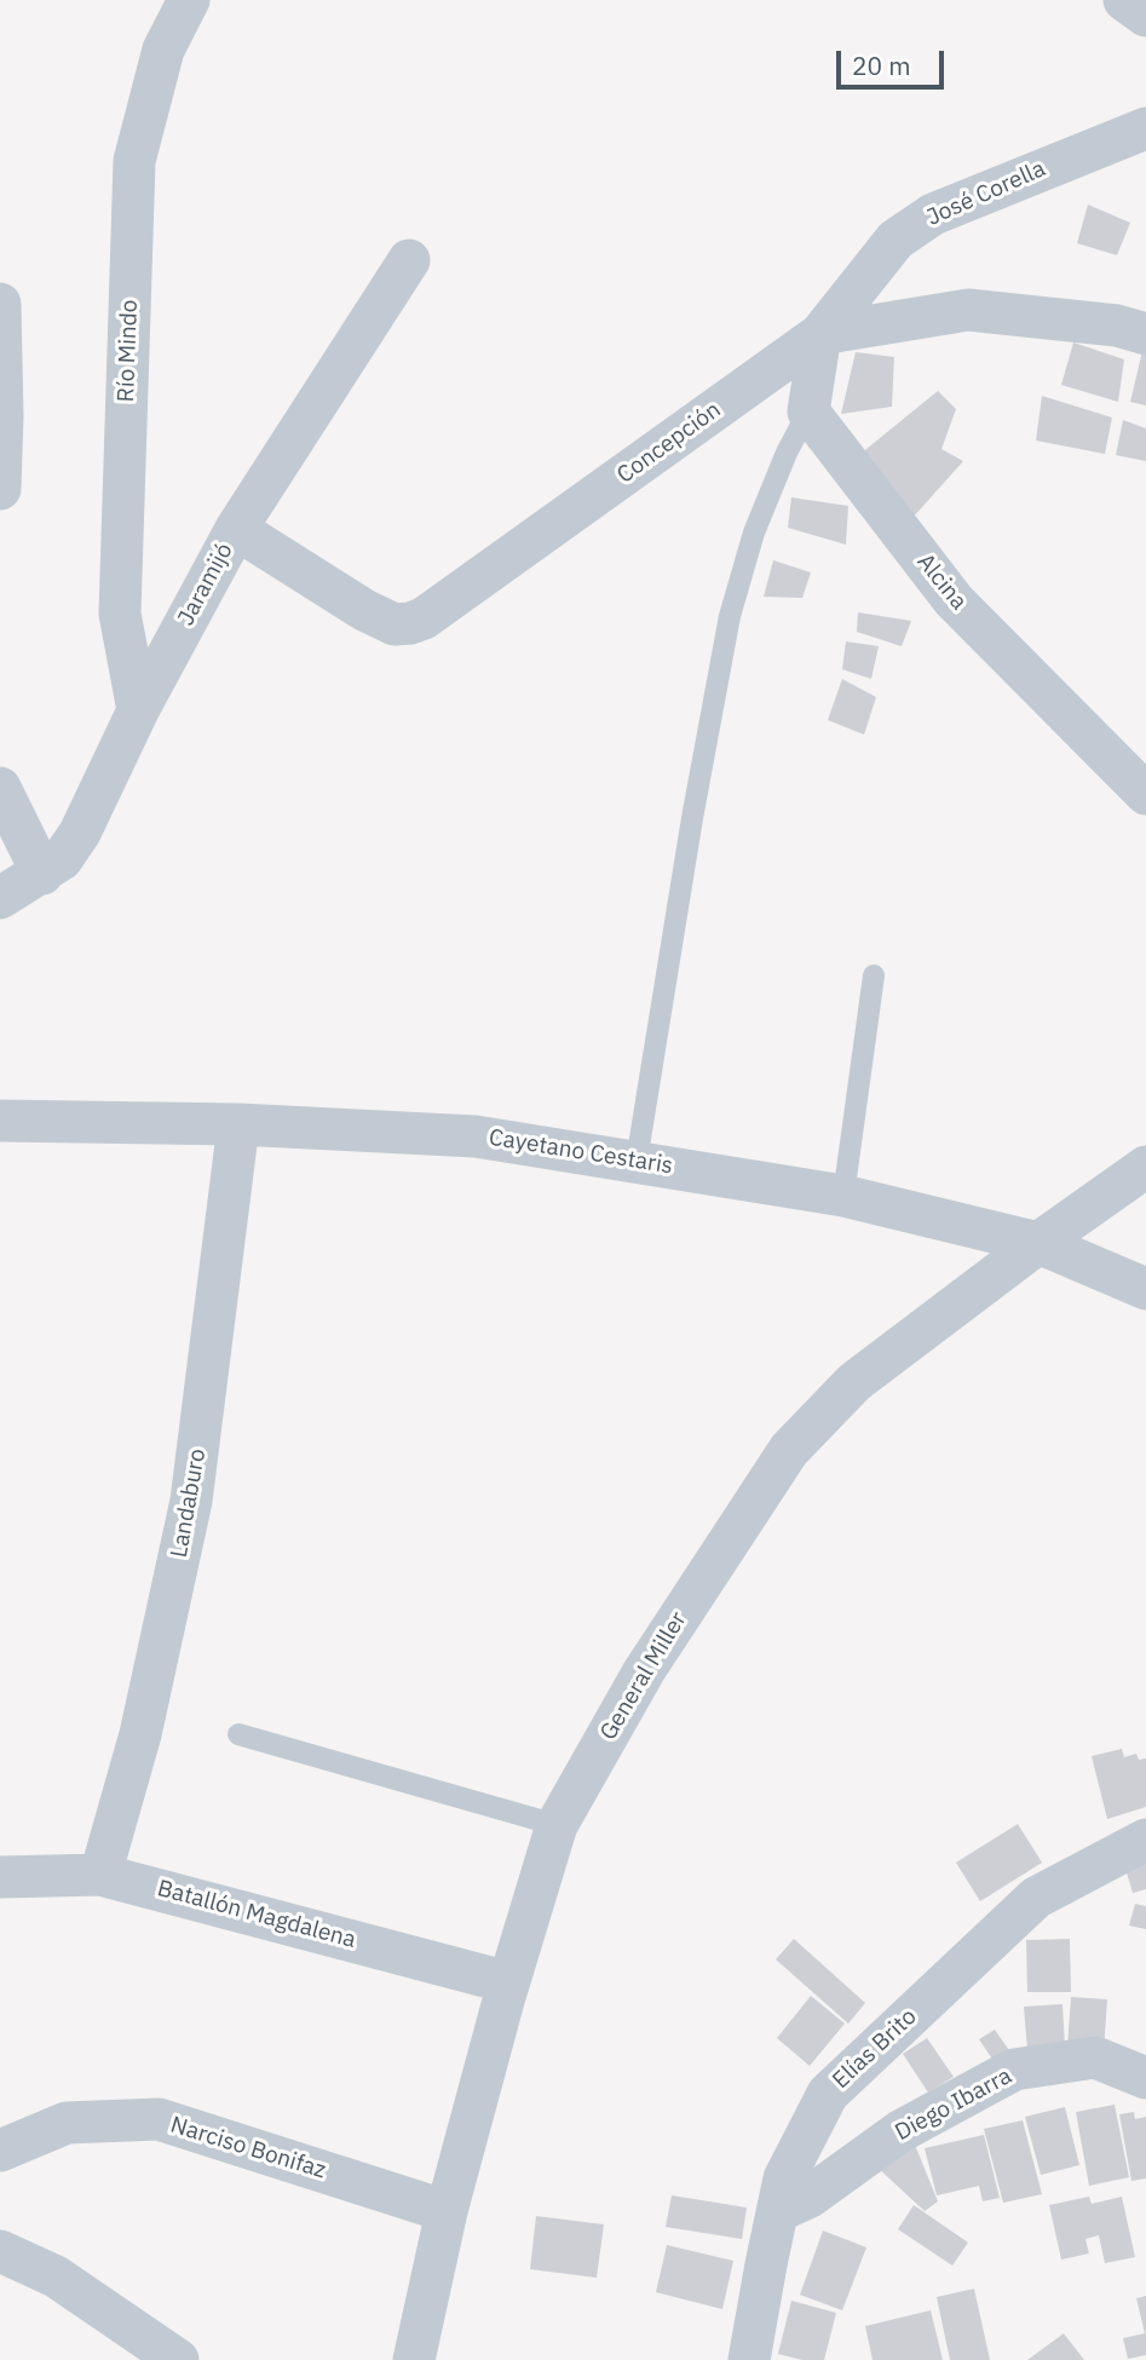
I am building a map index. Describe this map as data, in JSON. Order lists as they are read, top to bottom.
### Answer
{
  "streets": {
    "street": [
      "José Corella",
      "Río Mindo",
      "Concepción",
      "Alcina",
      "Jaramijó",
      "Cayetano Cestaris",
      "Landaburo",
      "General Miller",
      "Batallón Magdalena",
      "Elías Brito",
      "Diego Ibarra",
      "Narciso Bonifaz"
    ]
  },
  "crossings": [
    ["José Corella", "Concepción"],
    ["Río Mindo", "Jaramijó"],
    ["Concepción", "Jaramijó"],
    ["Cayetano Cestaris", "Landaburo"],
    ["Cayetano Cestaris", "General Miller"],
    ["Landaburo", "Batallón Magdalena"],
    ["General Miller", "Batallón Magdalena"],
    ["General Miller", "Narciso Bonifaz"],
    ["Elías Brito", "Diego Ibarra"]
  ],
  "scale_bar": "20 m"
}
